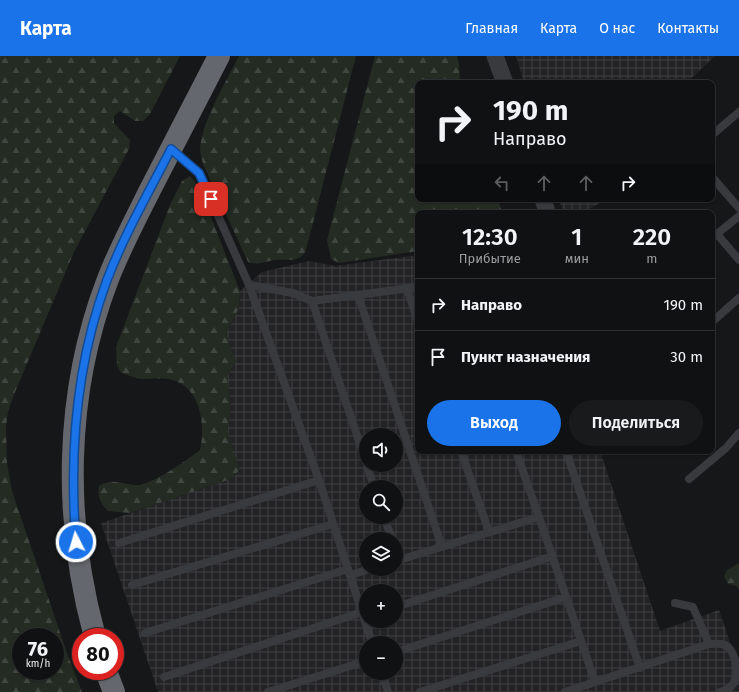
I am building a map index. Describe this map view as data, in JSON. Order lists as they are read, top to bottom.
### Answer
{
  "page": {
    "header": "Карта",
    "nav": [
      "Главная",
      "Карта",
      "О нас",
      "Контакты"
    ],
    "turn": ["190 m", "Направо"],
    "eta": [
      "12:30",
      "Прибытие",
      "1",
      "мин",
      "220",
      "m"
    ],
    "list": [
      {
        "name": "Направо",
        "value": "190 m"
      },
      {
        "name": "Пункт назначения",
        "value": "30 m"
      }
    ],
    "buttons": ["Выход", "Поделиться"],
    "map_buttons": ["+", "−"],
    "speed": "76 km/h",
    "limit": "80"
  }
}
